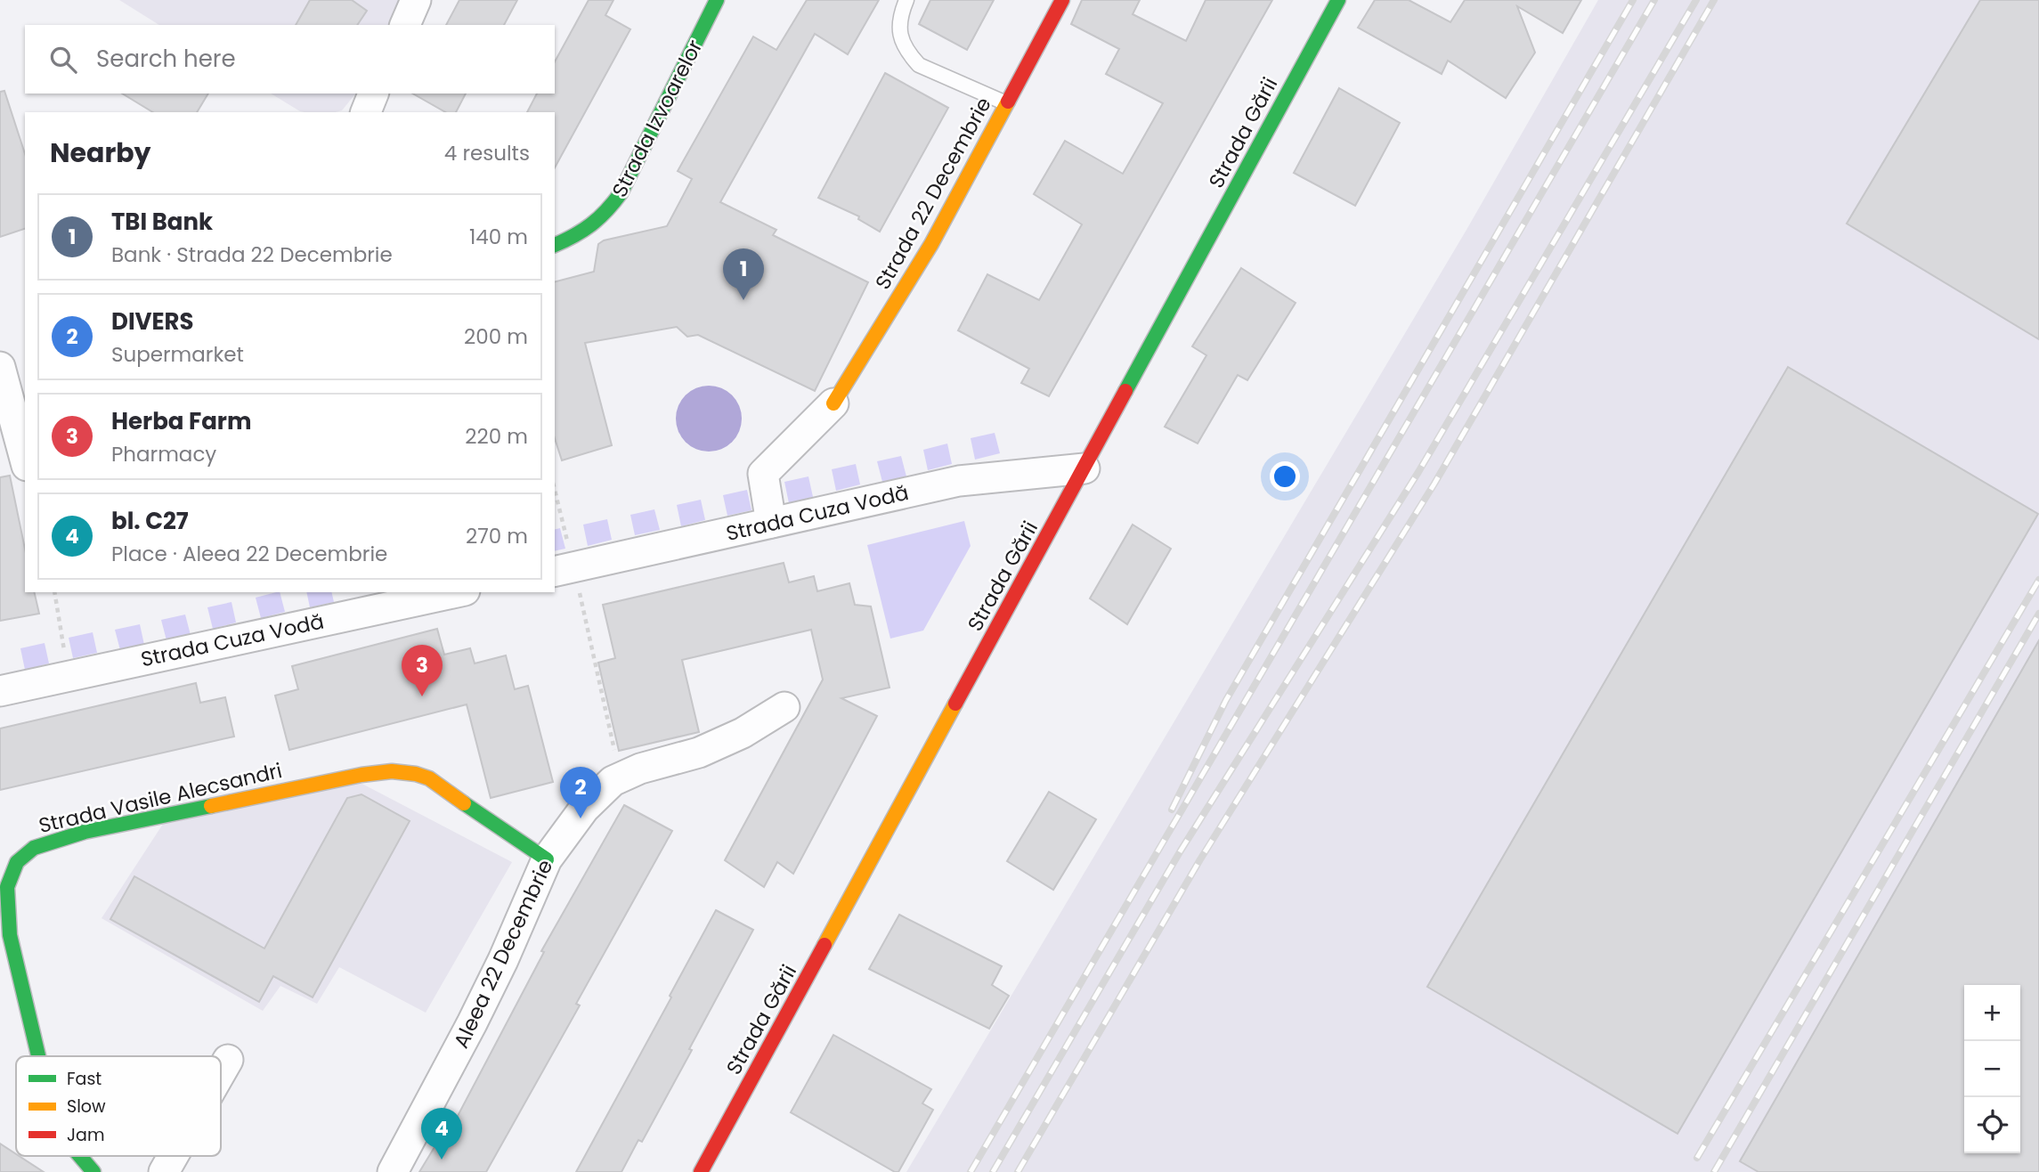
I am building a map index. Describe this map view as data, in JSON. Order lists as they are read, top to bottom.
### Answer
{
  "streets": {
    "street": [
      "Strada Izvoarelor",
      "Strada Gării",
      "Strada 22 Decembrie",
      "Strada Cuza Vodă",
      "Strada Vasile Alecsandri",
      "Aleea 22 Decembrie"
    ]
  },
  "crossings": [
    ["Strada Gării", "Strada Cuza Vodă"],
    ["Strada Vasile Alecsandri", "Aleea 22 Decembrie"]
  ],
  "legend": ["Fast", "Slow", "Jam"],
  "page": {
    "search": "Search here",
    "heading": ["Nearby", "4 results"],
    "list": [
      {
        "mark": "1",
        "name": "TBI Bank",
        "note": "Bank · Strada 22 Decembrie",
        "value": "140 m"
      },
      {
        "mark": "2",
        "name": "DIVERS",
        "note": "Supermarket",
        "value": "200 m"
      },
      {
        "mark": "3",
        "name": "Herba Farm",
        "note": "Pharmacy",
        "value": "220 m"
      },
      {
        "mark": "4",
        "name": "bl. C27",
        "note": "Place · Aleea 22 Decembrie",
        "value": "270 m"
      }
    ],
    "pins": [
      "1",
      "3",
      "2",
      "4"
    ],
    "map_buttons": ["+", "−"]
  }
}
